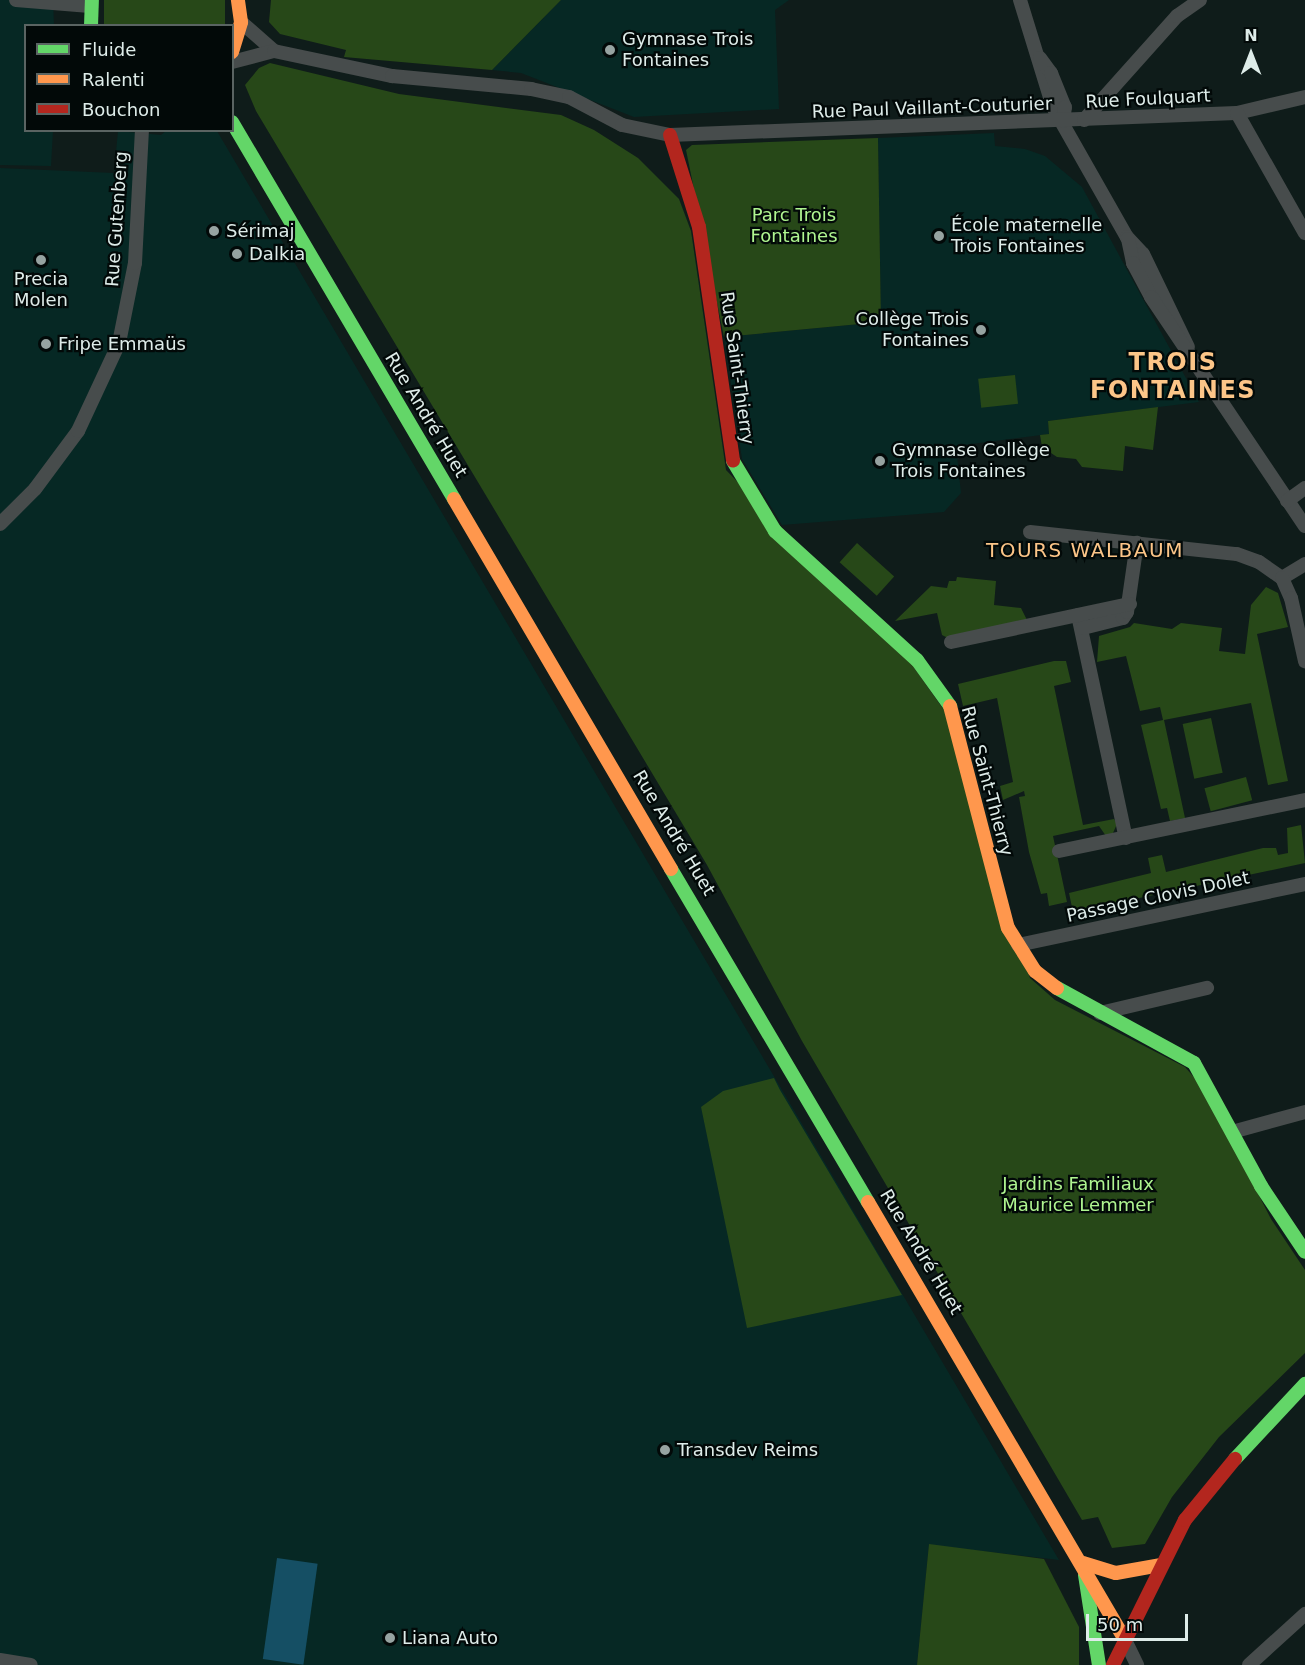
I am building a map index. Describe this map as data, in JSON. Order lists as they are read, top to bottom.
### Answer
{
  "streets": {
    "street": [
      "Rue Foulquart",
      "Rue Paul Vaillant-Couturier",
      "Rue Gutenberg",
      "Rue Saint-Thierry",
      "Rue André Huet",
      "Passage Clovis Dolet"
    ]
  },
  "crossings": [
    ["Rue Foulquart", "Rue Paul Vaillant-Couturier"],
    ["Rue Paul Vaillant-Couturier", "Rue Saint-Thierry"],
    ["Rue Saint-Thierry", "Passage Clovis Dolet"]
  ],
  "districts": ["TROIS FONTAINES", "TOURS WALBAUM"],
  "parks": ["Parc Trois Fontaines", "Jardins Familiaux Maurice Lemmer"],
  "places": [
    "Gymnase Trois Fontaines",
    "Sérimaj",
    "École maternelle Trois Fontaines",
    "Dalkia",
    "Precia Molen",
    "Collège Trois Fontaines",
    "Fripe Emmaüs",
    "Gymnase Collège Trois Fontaines",
    "Transdev Reims",
    "Liana Auto"
  ],
  "legend": ["Fluide", "Ralenti", "Bouchon"],
  "scale_bar": "50 m",
  "north": "top"
}
